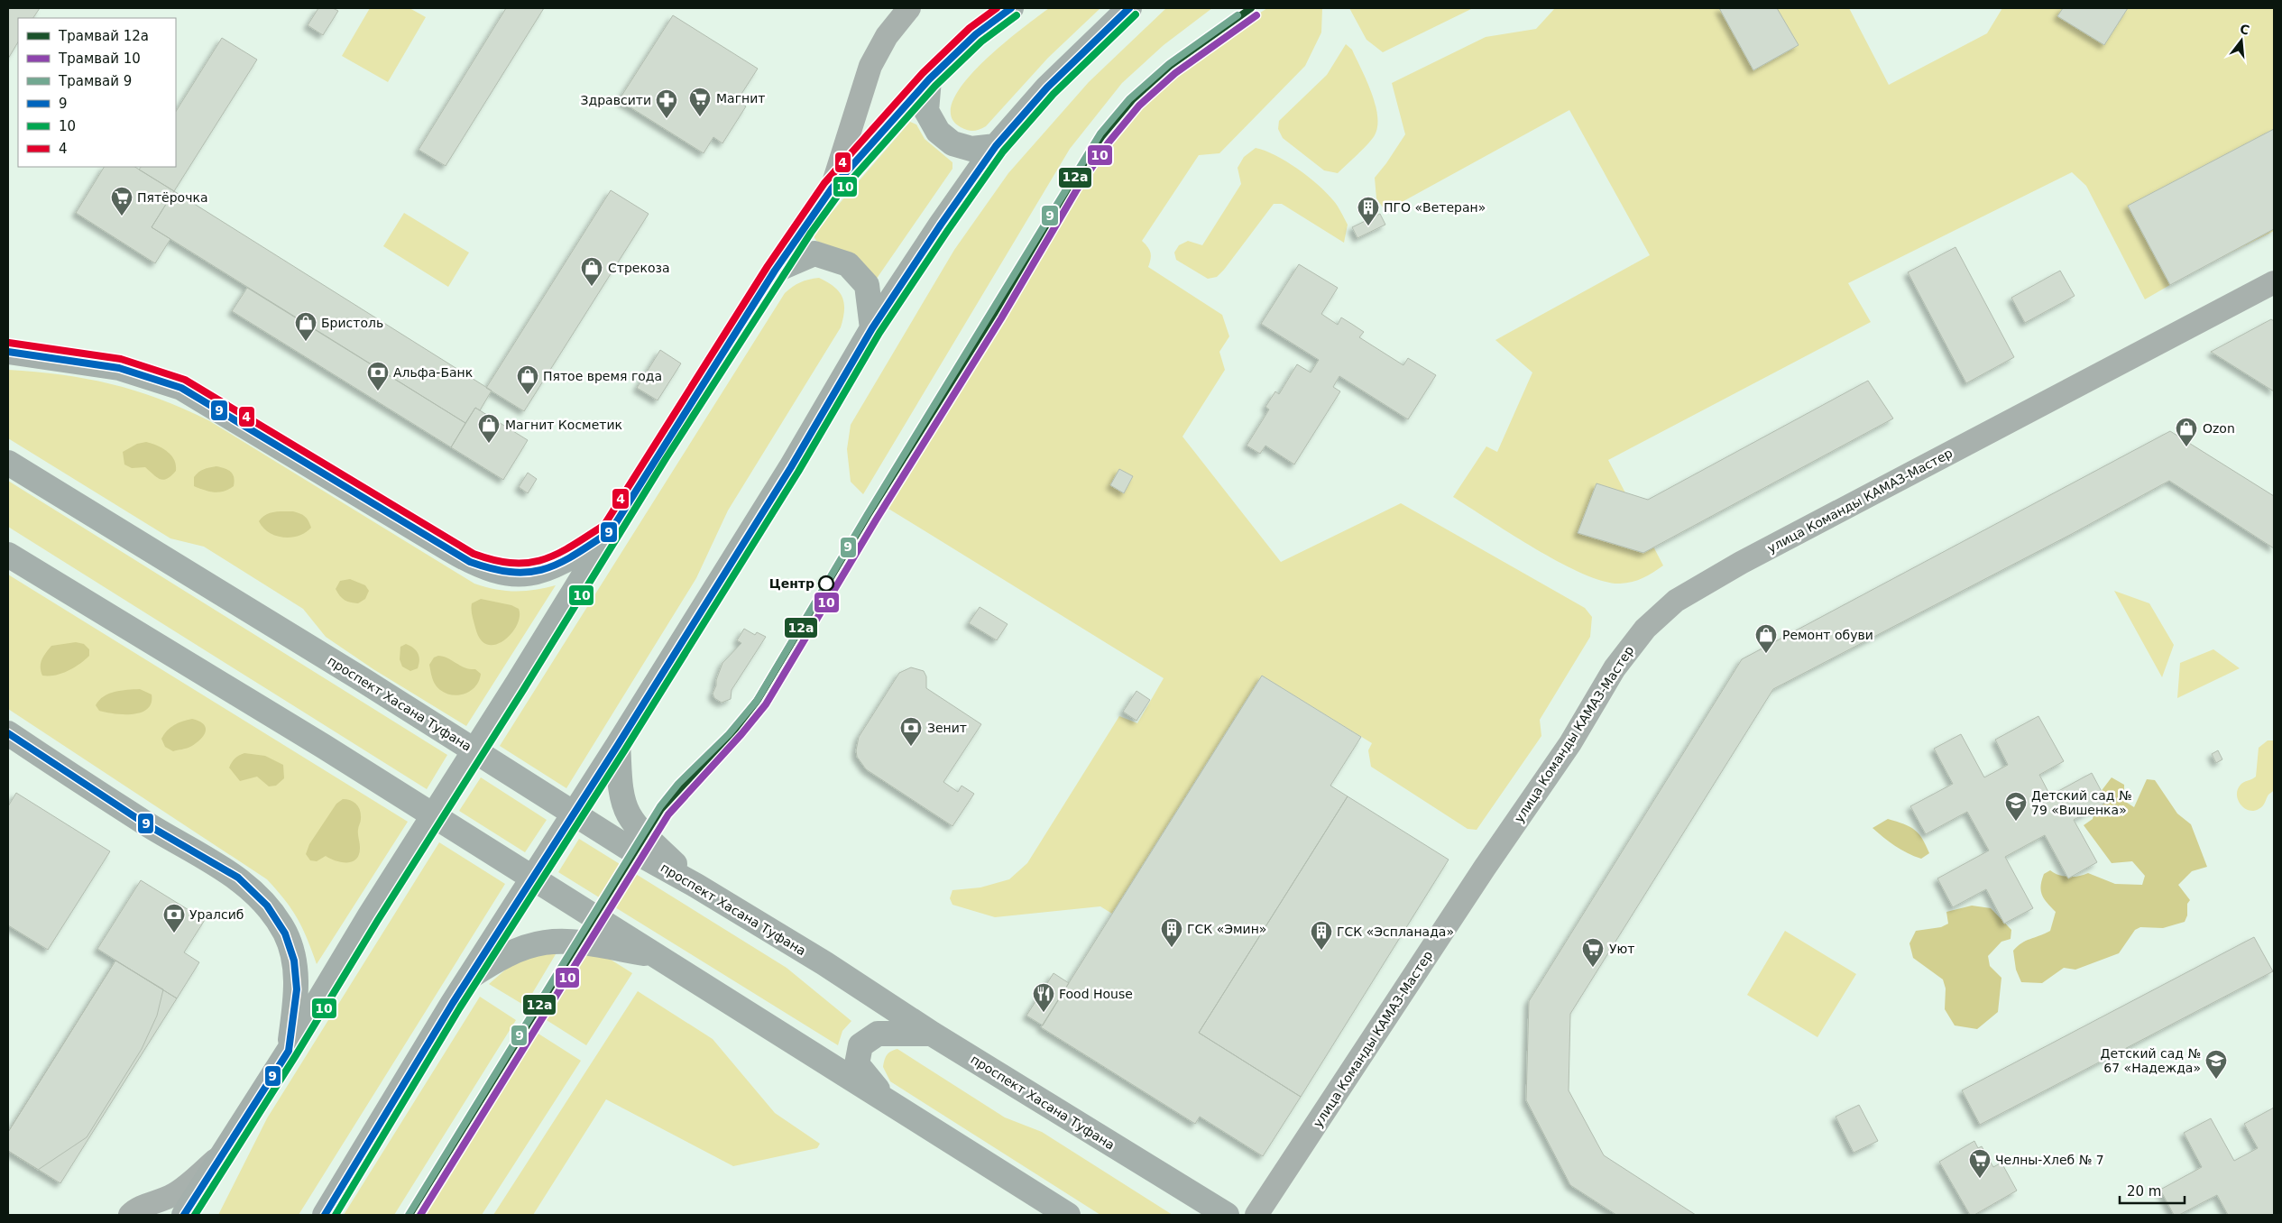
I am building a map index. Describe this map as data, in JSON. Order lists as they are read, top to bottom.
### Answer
{
  "streets": {
    "main road": ["проспект Хасана Туфана"],
    "street": ["улица Команды КАМАЗ-Мастер"]
  },
  "places": {
    "supermarket": [
      "Магнит",
      "Пятёрочка",
      "Уют",
      "Челны-Хлеб № 7"
    ],
    "pharmacy": ["Здравсити"],
    "building": ["ПГО «Ветеран»", "ГСК «Эмин»", "ГСК «Эспланада»"],
    "shop": [
      "Стрекоза",
      "Бристоль",
      "Пятое время года",
      "Магнит Косметик",
      "Ozon",
      "Ремонт обуви"
    ],
    "bank": ["Альфа-Банк", "Зенит", "Уралсиб"],
    "other": ["Центр"],
    "school or university": ["Детский сад № 79 «Вишенка»", "Детский сад № 67 «Надежда»"],
    "restaurant": ["Food House"]
  },
  "lines": [
    "tram line 12а",
    "transit line 9",
    "transit line 4",
    "transit line 10",
    "tram line 10",
    "tram line 9"
  ],
  "legend": [
    "Трамвай 12а",
    "Трамвай 10",
    "Трамвай 9",
    "9",
    "10",
    "4"
  ],
  "scale_bar": "20 m",
  "north": "top"
}
